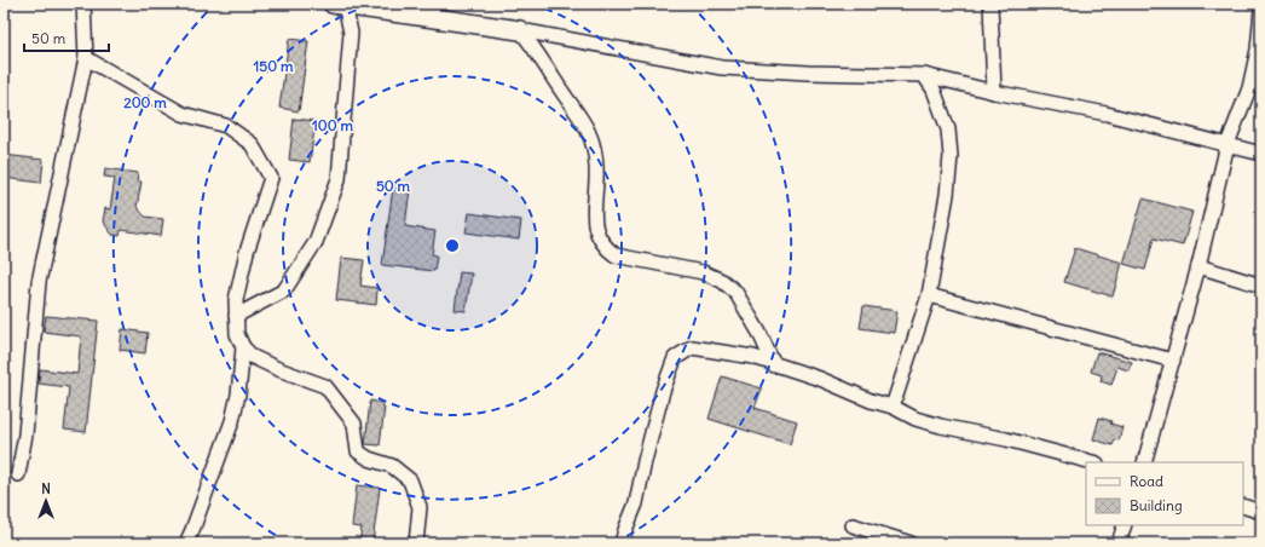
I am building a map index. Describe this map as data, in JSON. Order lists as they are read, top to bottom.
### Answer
{
  "legend": ["Road", "Building"],
  "scale_bar": "50 m",
  "north": "top",
  "rings": [
    "150 m",
    "200 m",
    "100 m",
    "50 m"
  ]
}
